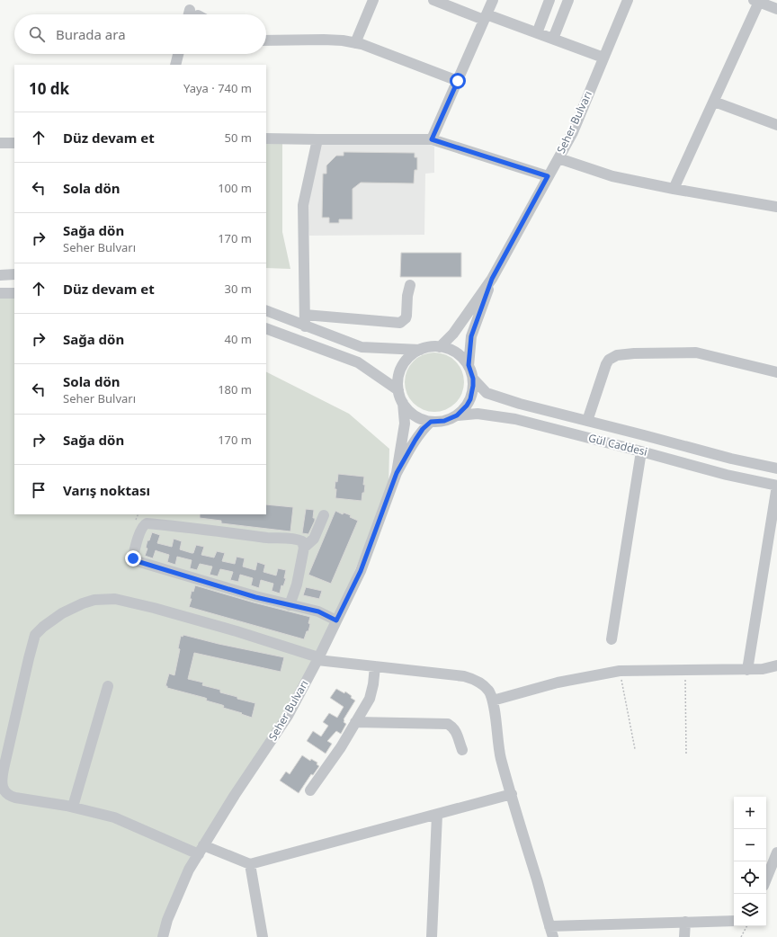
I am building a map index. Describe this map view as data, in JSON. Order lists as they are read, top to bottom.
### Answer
{
  "streets": {
    "street": ["Seher Bulvarı", "Gül Caddesi"]
  },
  "crossings": [
    ["Seher Bulvarı", "Gül Caddesi"]
  ],
  "page": {
    "search": "Burada ara",
    "heading": ["10 dk", "Yaya · 740 m"],
    "list": [
      ["Düz devam et", "50 m"],
      ["Sola dön", "100 m"],
      ["Sağa dön", "Seher Bulvarı", "170 m"],
      ["Düz devam et", "30 m"],
      ["Sağa dön", "40 m"],
      ["Sola dön", "Seher Bulvarı", "180 m"],
      ["Sağa dön", "170 m"],
      "Varış noktası"
    ],
    "map_buttons": ["+", "−"]
  }
}
